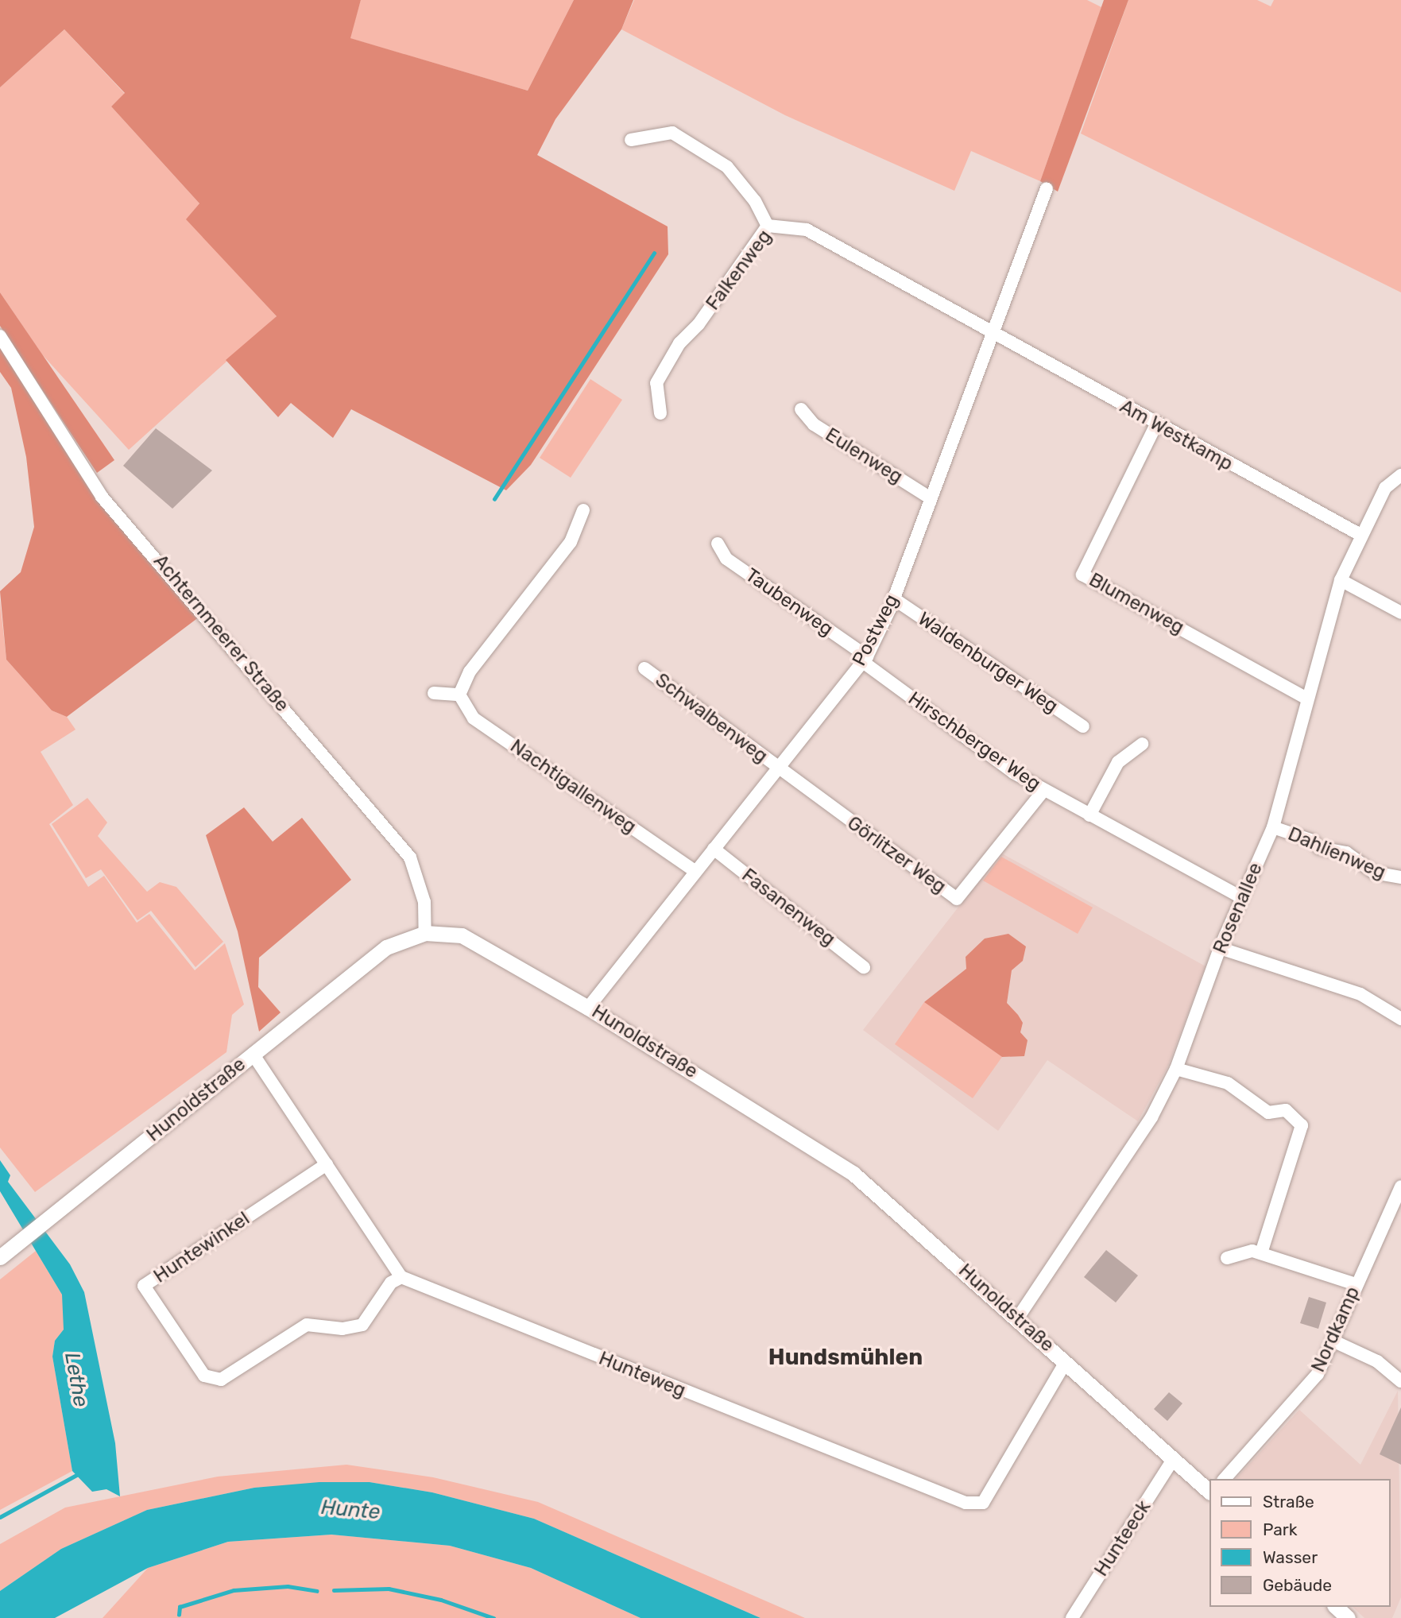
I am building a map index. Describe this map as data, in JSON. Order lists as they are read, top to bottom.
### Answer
{
  "streets": {
    "street": [
      "Falkenweg",
      "Am Westkamp",
      "Eulenweg",
      "Taubenweg",
      "Blumenweg",
      "Postweg",
      "Achternmeerer Straße",
      "Waldenburger Weg",
      "Schwalbenweg",
      "Hirschberger Weg",
      "Nachtigallenweg",
      "Dahlienweg",
      "Görlitzer Weg",
      "Fasanenweg",
      "Rosenallee",
      "Hunoldstraße",
      "Huntewinkel",
      "Nordkamp",
      "Hunteweg",
      "Hunteeck"
    ]
  },
  "crossings": [
    ["Falkenweg", "Am Westkamp"],
    ["Falkenweg", "Postweg"],
    ["Am Westkamp", "Blumenweg"],
    ["Am Westkamp", "Postweg"],
    ["Am Westkamp", "Rosenallee"],
    ["Eulenweg", "Postweg"],
    ["Taubenweg", "Postweg"],
    ["Taubenweg", "Hirschberger Weg"],
    ["Blumenweg", "Rosenallee"],
    ["Postweg", "Waldenburger Weg"],
    ["Postweg", "Schwalbenweg"],
    ["Postweg", "Hirschberger Weg"],
    ["Postweg", "Nachtigallenweg"],
    ["Postweg", "Görlitzer Weg"],
    ["Postweg", "Fasanenweg"],
    ["Postweg", "Hunoldstraße"],
    ["Achternmeerer Straße", "Hunoldstraße"],
    ["Schwalbenweg", "Görlitzer Weg"],
    ["Hirschberger Weg", "Görlitzer Weg"],
    ["Hirschberger Weg", "Rosenallee"],
    ["Dahlienweg", "Rosenallee"],
    ["Rosenallee", "Hunoldstraße"],
    ["Hunoldstraße", "Hunteweg"],
    ["Hunoldstraße", "Hunteeck"],
    ["Huntewinkel", "Hunteweg"]
  ],
  "districts": ["Hundsmühlen"],
  "water": ["Lethe", "Hunte"],
  "legend": [
    "Straße",
    "Park",
    "Wasser",
    "Gebäude"
  ]
}
